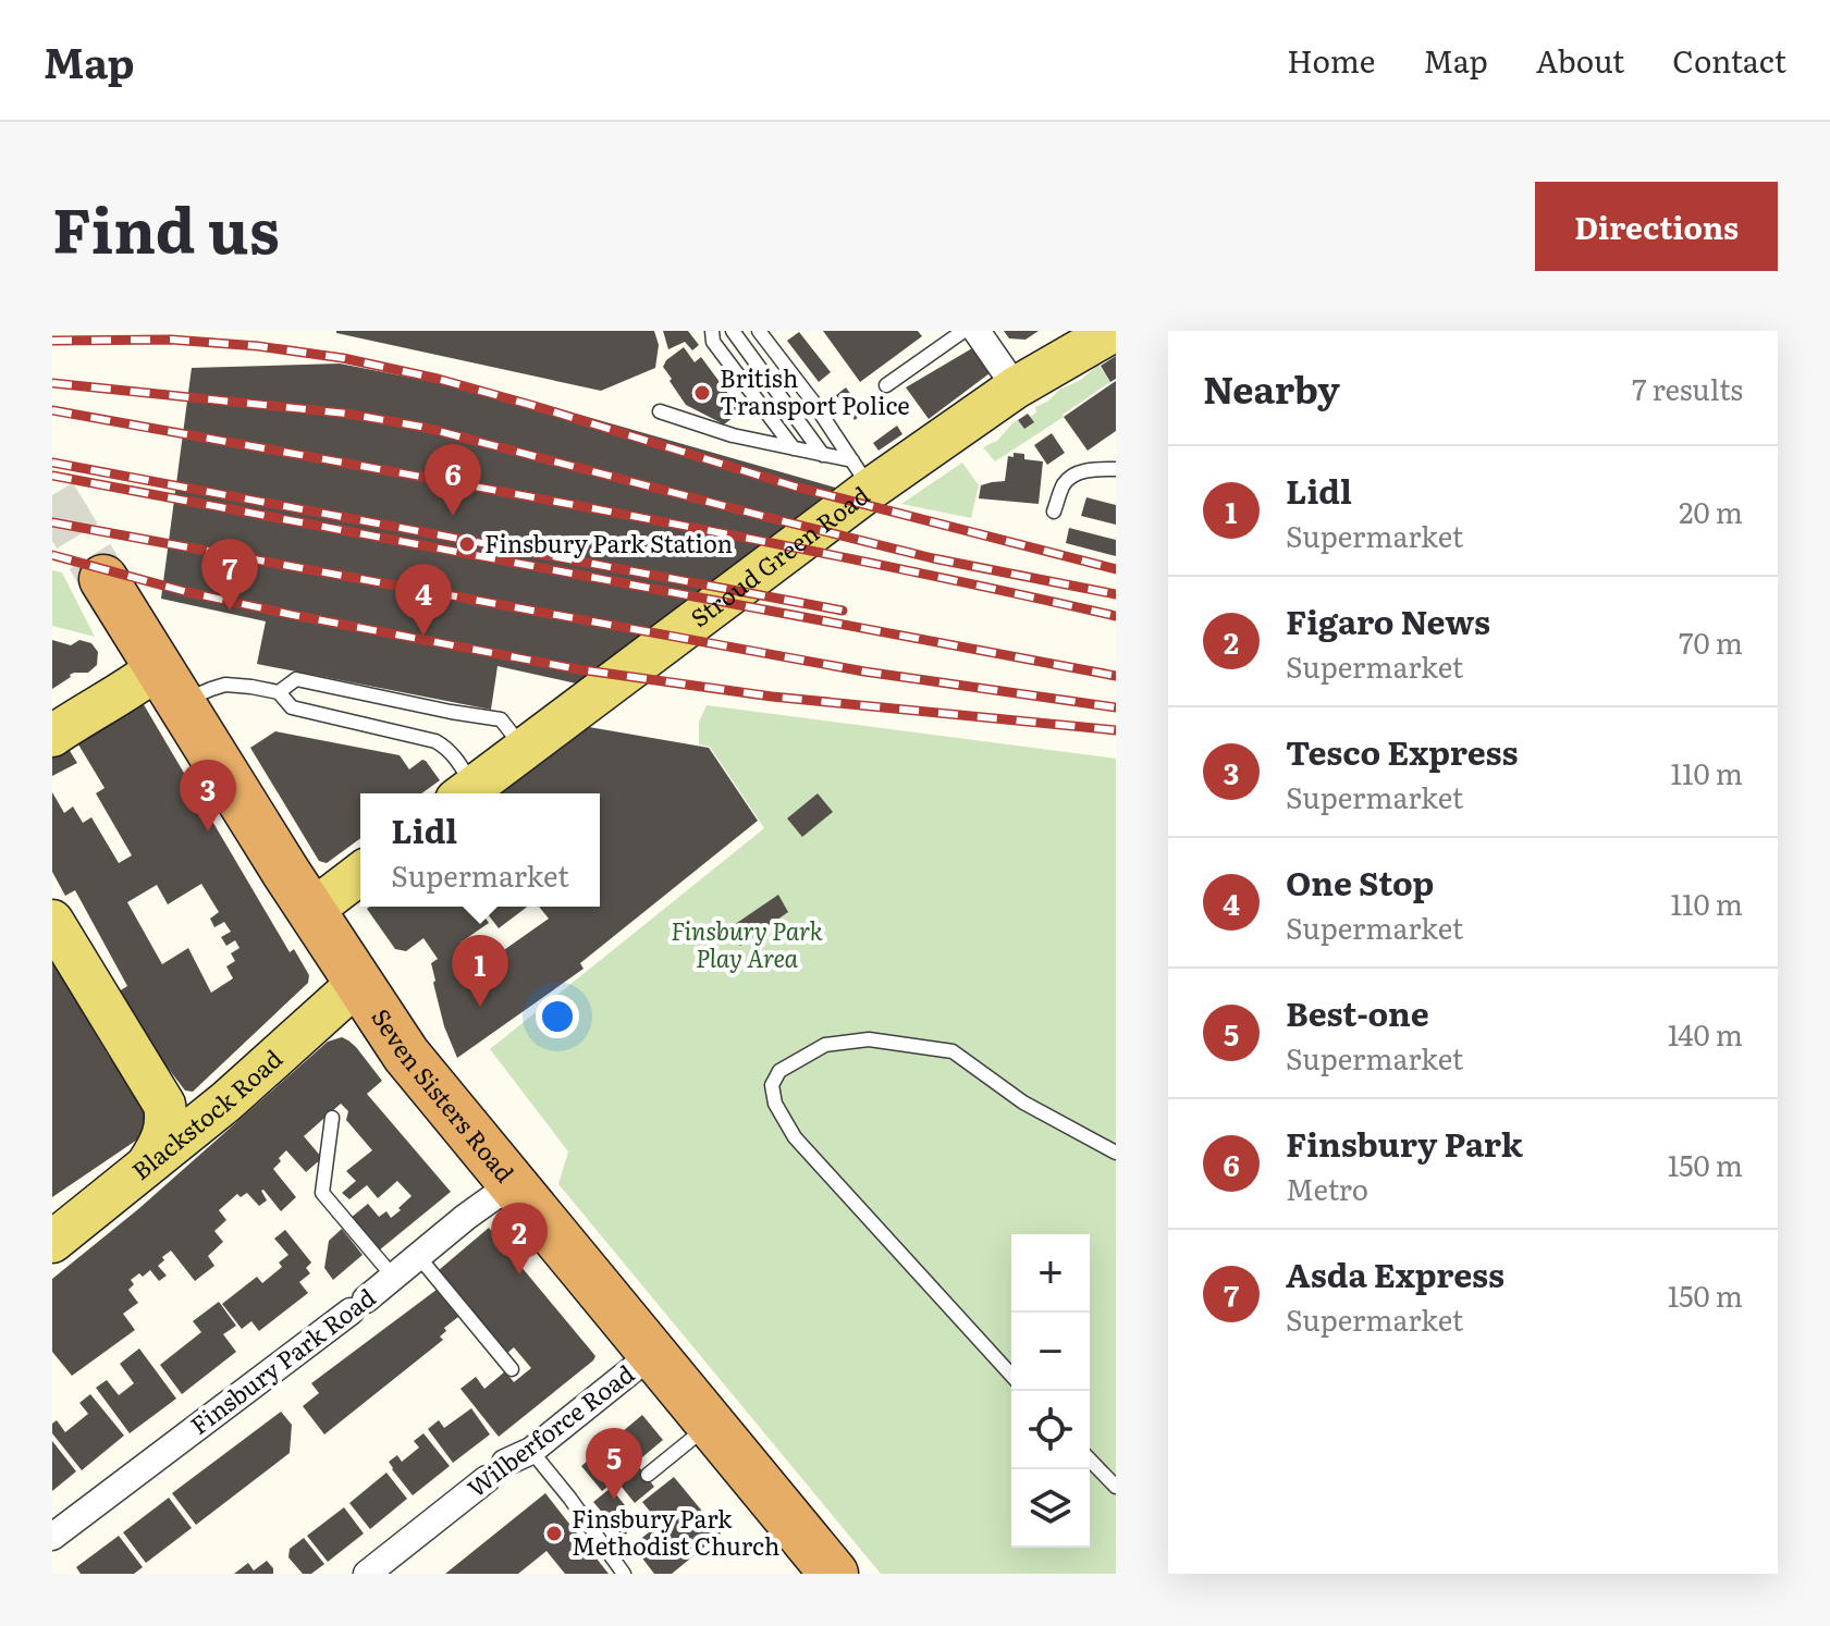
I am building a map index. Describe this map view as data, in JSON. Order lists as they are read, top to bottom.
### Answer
{
  "streets": {
    "highway": ["Seven Sisters Road"],
    "main road": ["Stroud Green Road", "Blackstock Road"],
    "street": ["Finsbury Park Road", "Wilberforce Road"]
  },
  "crossings": [
    ["Seven Sisters Road", "Blackstock Road"],
    ["Seven Sisters Road", "Finsbury Park Road"],
    ["Seven Sisters Road", "Wilberforce Road"]
  ],
  "parks": ["Finsbury Park Play Area"],
  "places": ["British Transport Police", "Finsbury Park Station", "Finsbury Park Methodist Church"],
  "page": {
    "header": "Map",
    "nav": [
      "Home",
      "Map",
      "About",
      "Contact"
    ],
    "title": "Find us",
    "buttons": "Directions",
    "heading": ["Nearby", "7 results"],
    "pins": [
      "6",
      "7",
      "4",
      "3",
      "1",
      "2",
      "5"
    ],
    "list": [
      {
        "mark": "1",
        "name": "Lidl",
        "note": "Supermarket",
        "value": "20 m"
      },
      {
        "mark": "2",
        "name": "Figaro News",
        "note": "Supermarket",
        "value": "70 m"
      },
      {
        "mark": "3",
        "name": "Tesco Express",
        "note": "Supermarket",
        "value": "110 m"
      },
      {
        "mark": "4",
        "name": "One Stop",
        "note": "Supermarket",
        "value": "110 m"
      },
      {
        "mark": "5",
        "name": "Best-one",
        "note": "Supermarket",
        "value": "140 m"
      },
      {
        "mark": "6",
        "name": "Finsbury Park",
        "note": "Metro",
        "value": "150 m"
      },
      {
        "mark": "7",
        "name": "Asda Express",
        "note": "Supermarket",
        "value": "150 m"
      }
    ],
    "popup": ["Lidl", "Supermarket"],
    "map_buttons": ["+", "−"]
  }
}
